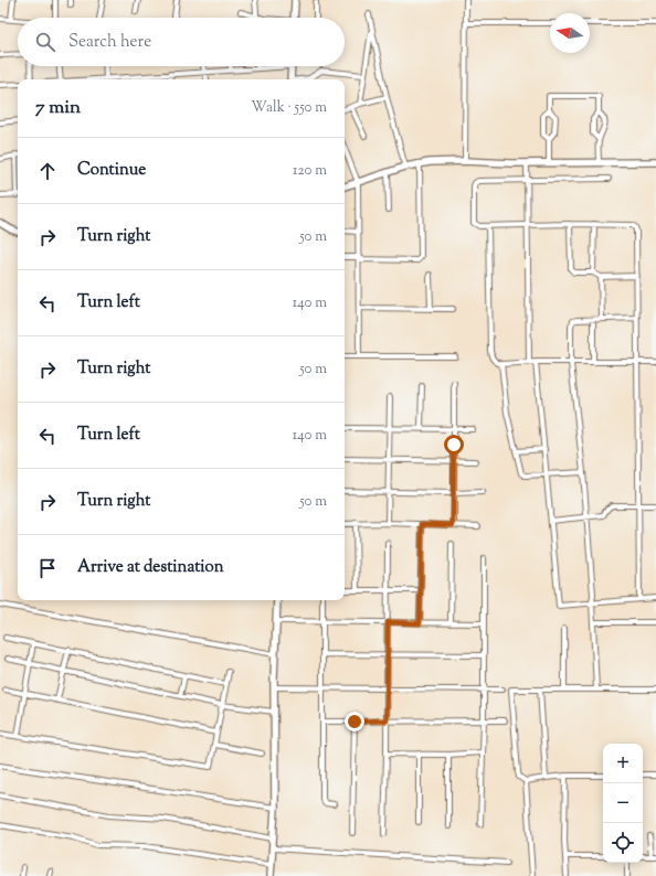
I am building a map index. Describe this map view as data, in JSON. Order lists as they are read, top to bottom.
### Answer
{
  "north": "left",
  "page": {
    "search": "Search here",
    "heading": ["7 min", "Walk · 550 m"],
    "list": [
      ["Continue", "120 m"],
      ["Turn right", "50 m"],
      ["Turn left", "140 m"],
      ["Turn right", "50 m"],
      ["Turn left", "140 m"],
      ["Turn right", "50 m"],
      "Arrive at destination"
    ],
    "map_buttons": ["+", "−"]
  }
}
